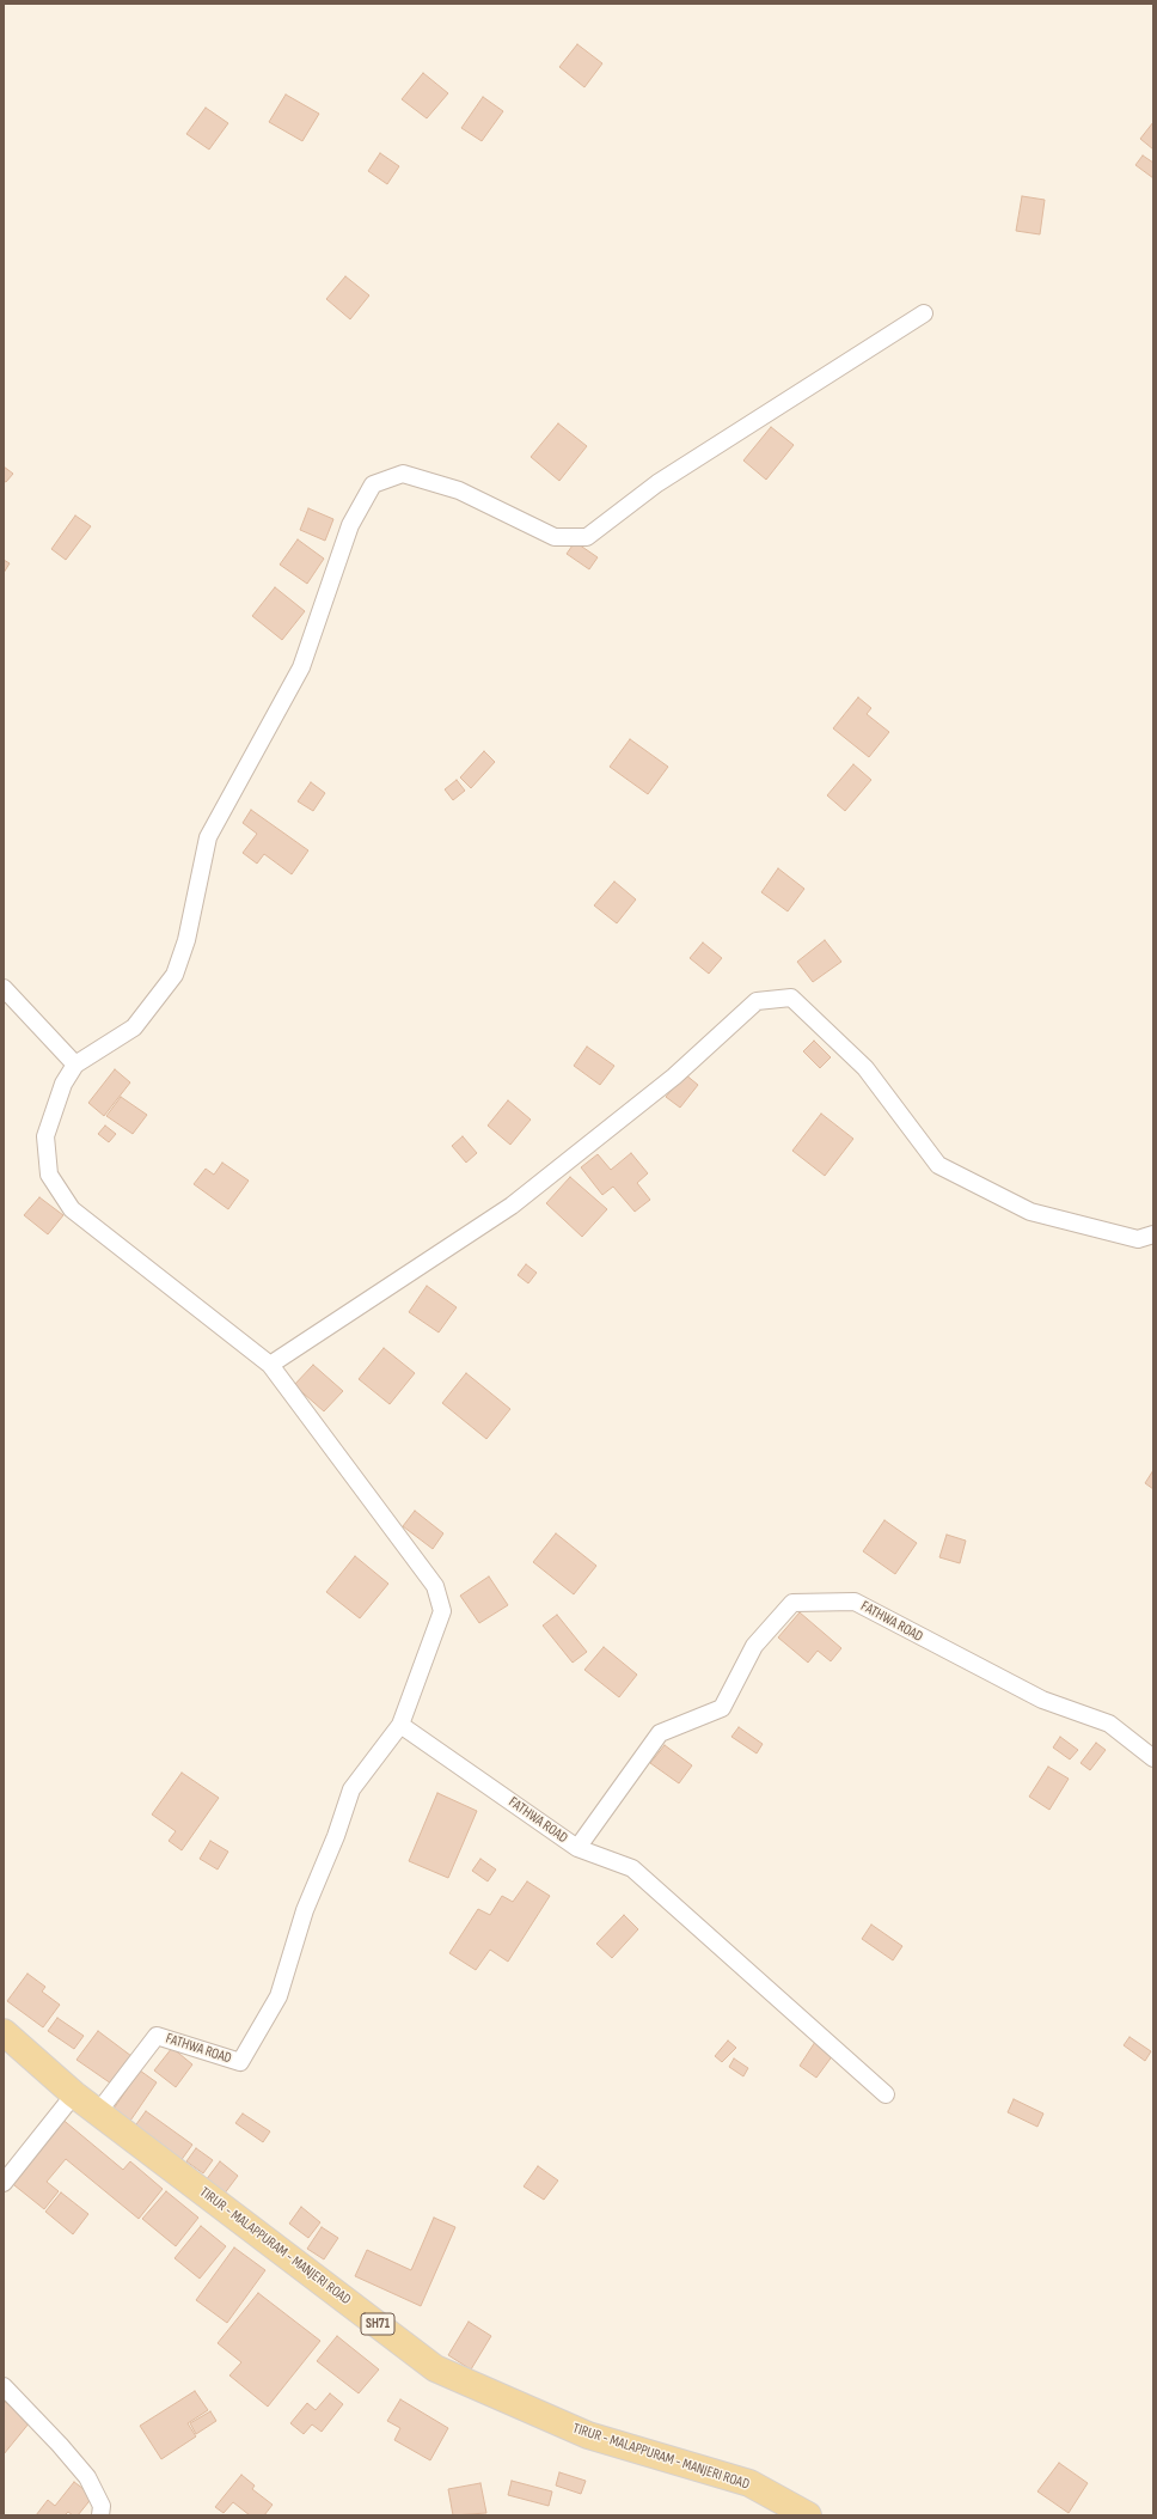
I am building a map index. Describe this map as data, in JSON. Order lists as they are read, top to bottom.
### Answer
{
  "streets": {
    "main road": ["TIRUR - MALAPPURAM - MANJERI ROAD", "SH71"],
    "street": ["FATHWA ROAD"]
  },
  "crossings": [
    ["FATHWA ROAD", "TIRUR - MALAPPURAM - MANJERI ROAD"]
  ]
}
